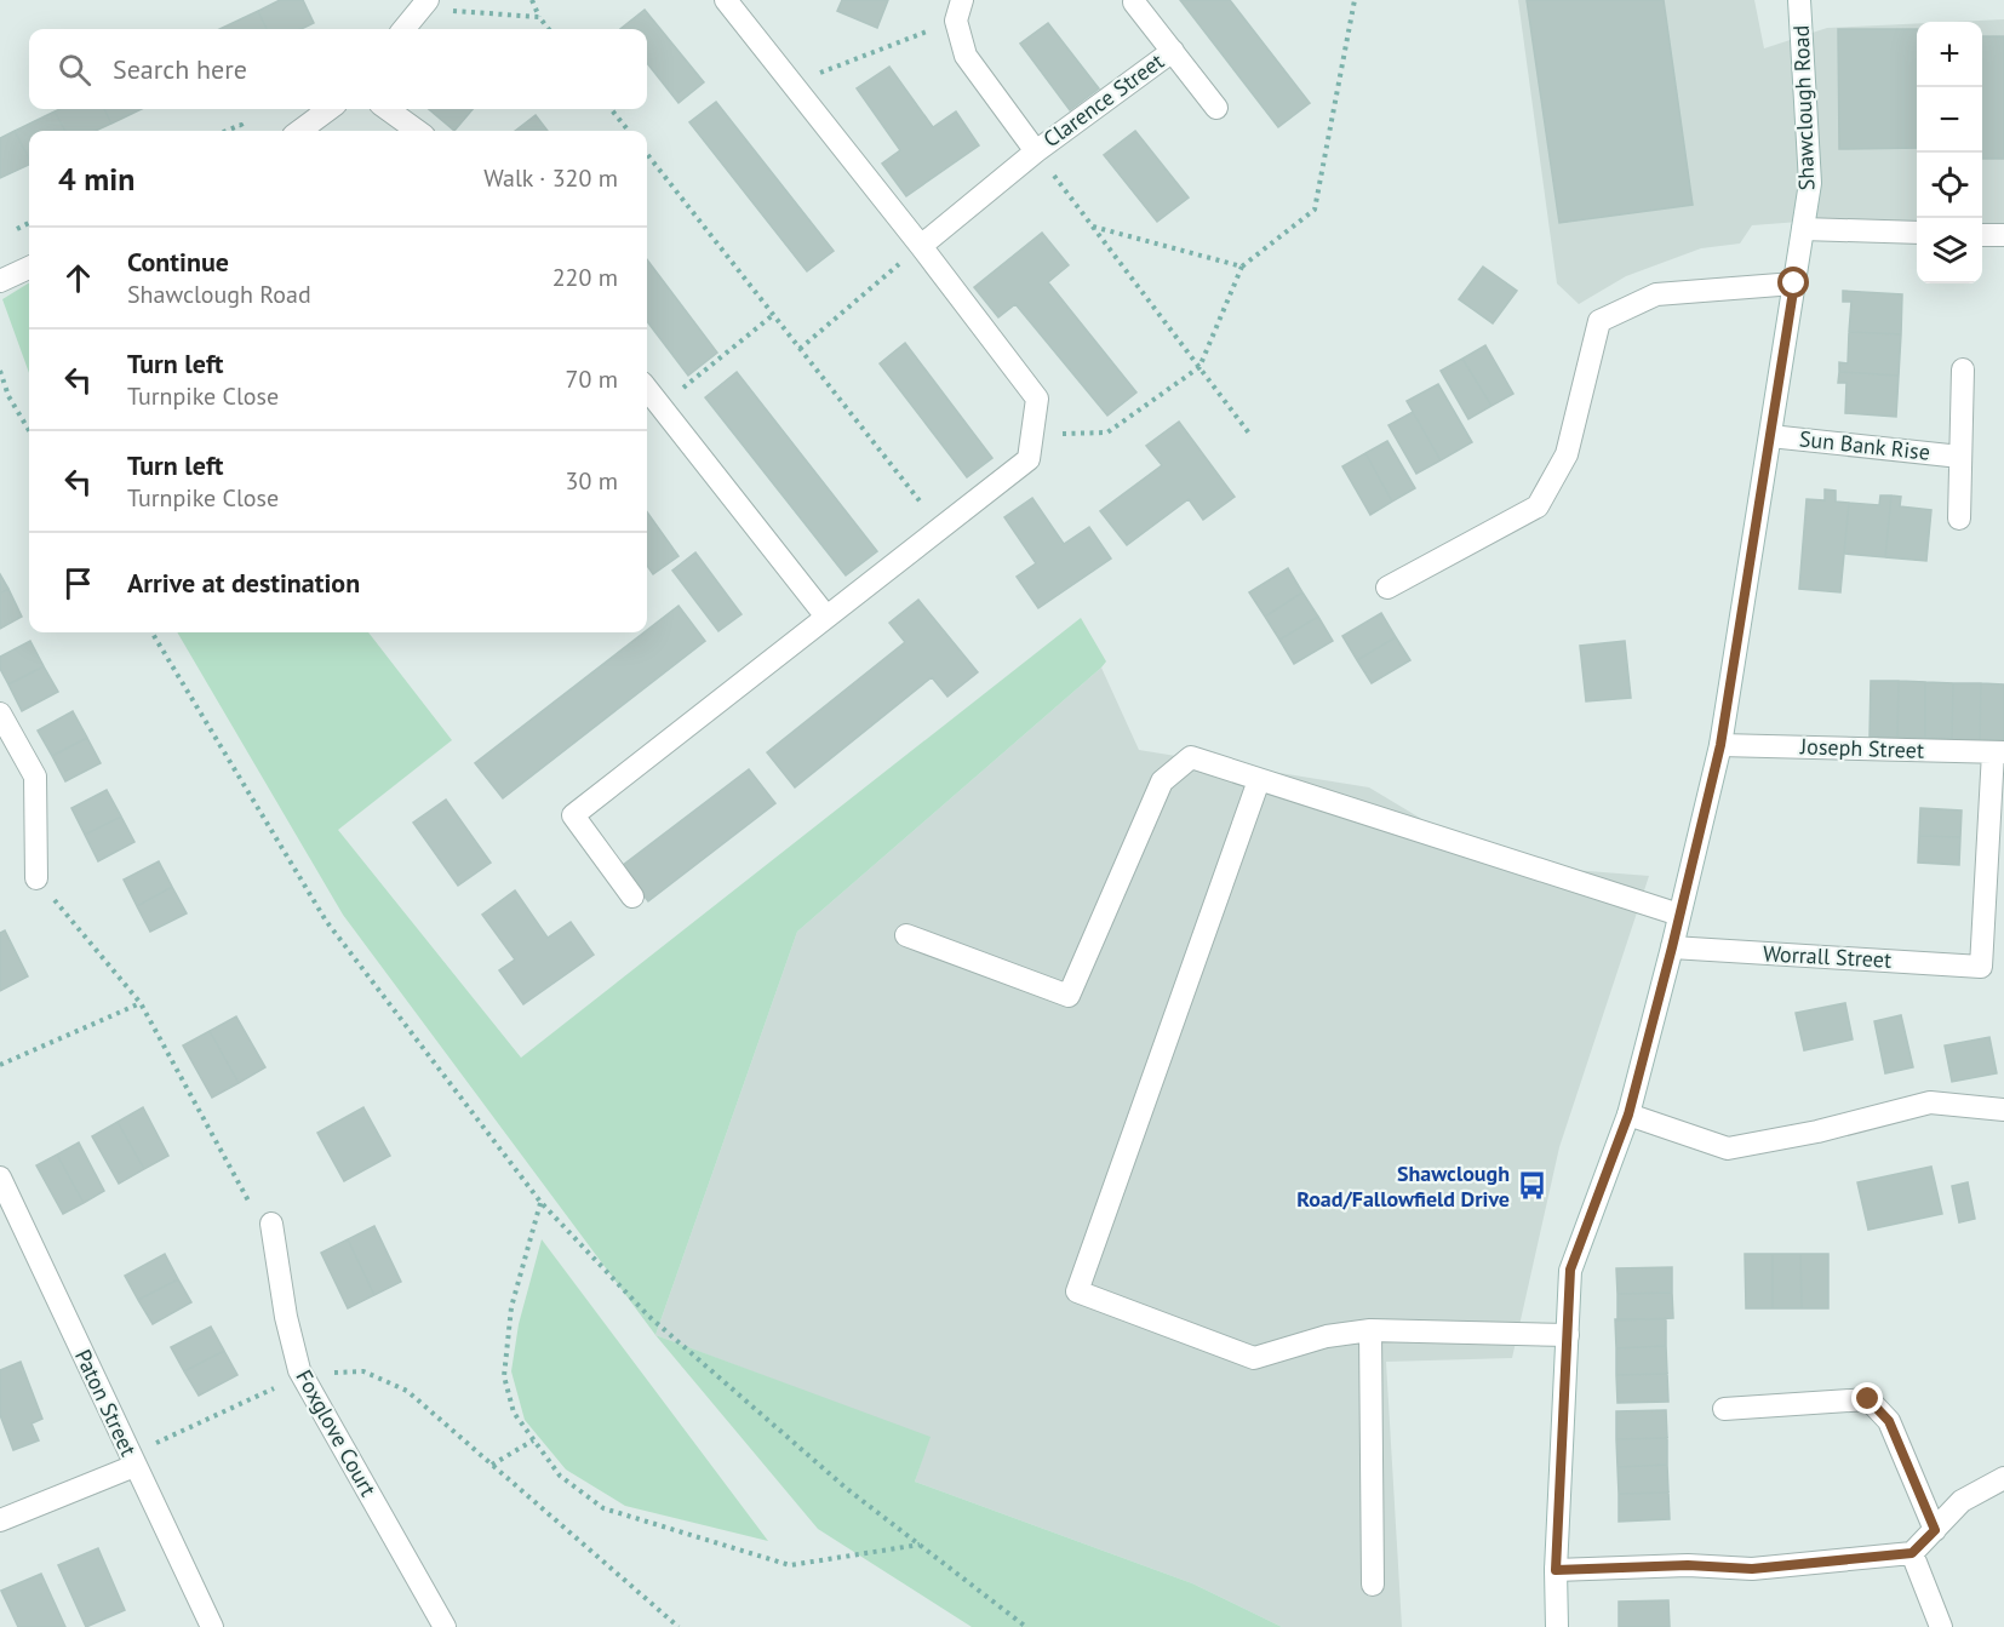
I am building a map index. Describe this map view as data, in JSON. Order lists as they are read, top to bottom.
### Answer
{
  "streets": {
    "street": [
      "Clarence Street",
      "Shawclough Road",
      "Sun Bank Rise",
      "Joseph Street",
      "Worrall Street",
      "Paton Street",
      "Foxglove Court"
    ]
  },
  "crossings": [
    ["Shawclough Road", "Sun Bank Rise"],
    ["Shawclough Road", "Joseph Street"],
    ["Shawclough Road", "Worrall Street"],
    ["Joseph Street", "Worrall Street"]
  ],
  "places": {
    "bus stop": ["Shawclough Road/Fallowfield Drive"]
  },
  "page": {
    "map_buttons": ["+", "−"],
    "search": "Search here",
    "heading": ["4 min", "Walk · 320 m"],
    "list": [
      ["Continue", "Shawclough Road", "220 m"],
      ["Turn left", "Turnpike Close", "70 m"],
      ["Turn left", "Turnpike Close", "30 m"],
      "Arrive at destination"
    ]
  }
}
